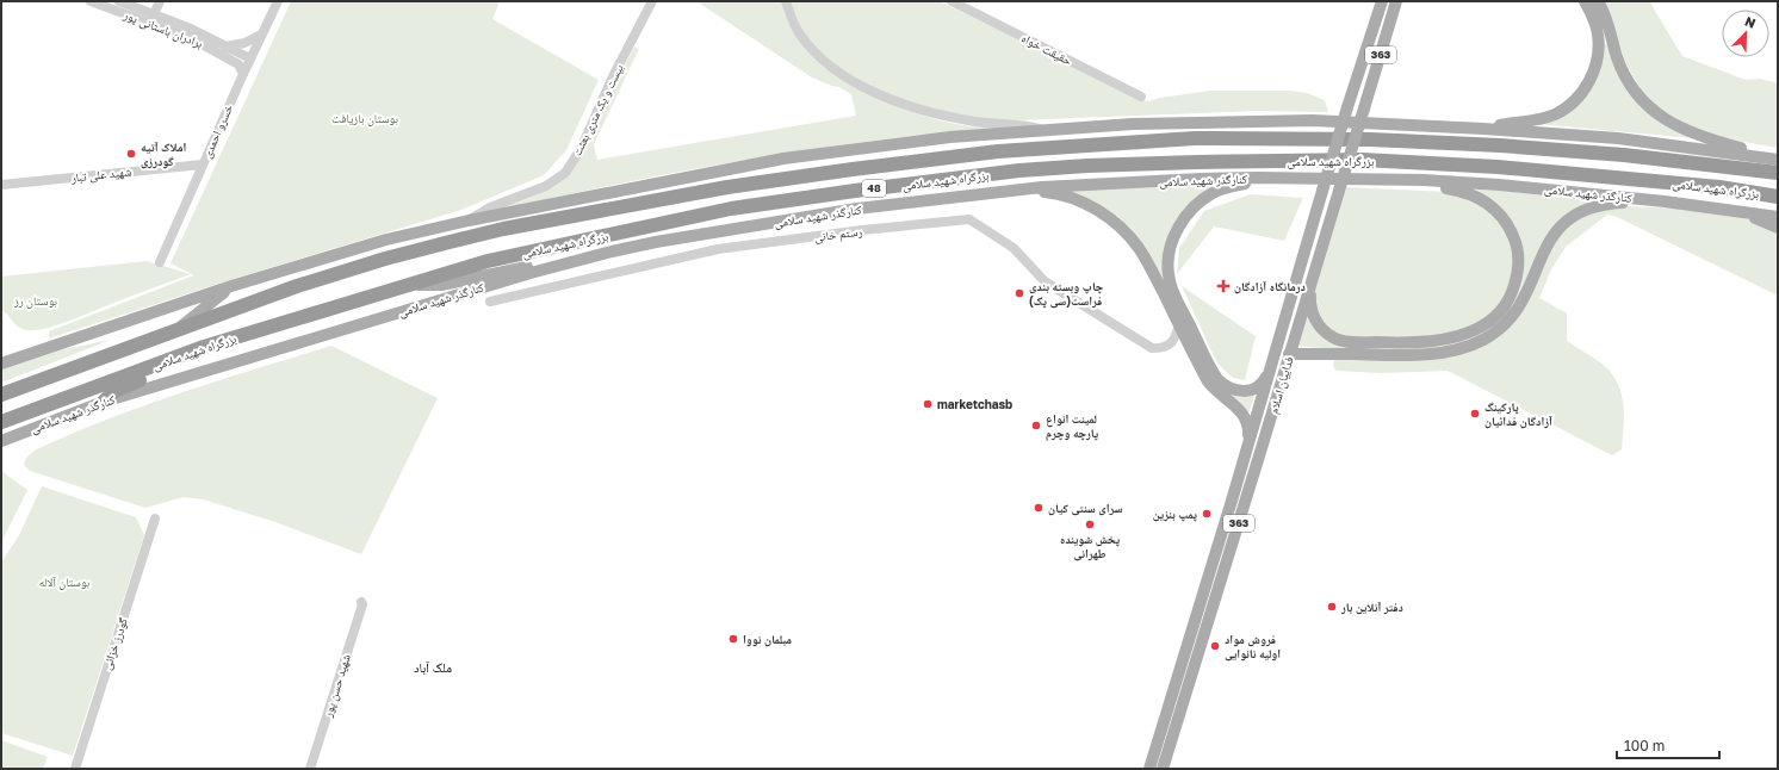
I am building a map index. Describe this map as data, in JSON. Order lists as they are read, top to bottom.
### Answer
{
  "streets": {
    "highway": ["بزرگراه شهید سلامی", "48"],
    "main road": ["363", "کنارگذر شهید سلامی", "فداییان اسلام"],
    "street": [
      "برادران باستانی پور",
      "حقیقت خواه",
      "بیست و یک متری بعثت",
      "خسرو احمدی",
      "شهید علی تبار",
      "رستم خانی",
      "گودرز خزائی",
      "شهید حسن پور"
    ]
  },
  "crossings": [
    ["برادران باستانی پور", "خسرو احمدی"],
    ["خسرو احمدی", "شهید علی تبار"]
  ],
  "districts": ["ملک آباد"],
  "parks": ["بوستان بازیافت", "بوستان رز", "بوستان آلاله"],
  "places": {
    "other": [
      "املاک آتیه گودرزی",
      "چاپ وبسته بندی فراست(سی پک)",
      "marketchasb",
      "پارکینگ آزادگان فدائیان",
      "لمینت انواع پارچه وچرم",
      "سرای سنتی کیان",
      "پمپ بنزین",
      "پخش شوینده طهرانی",
      "دفتر آنلاین بار",
      "مبلمان نووا",
      "فروش مواد اولیه نانوایی"
    ],
    "health": ["درمانگاه آزادگان"]
  },
  "scale_bar": "100 m",
  "north": "top right"
}
